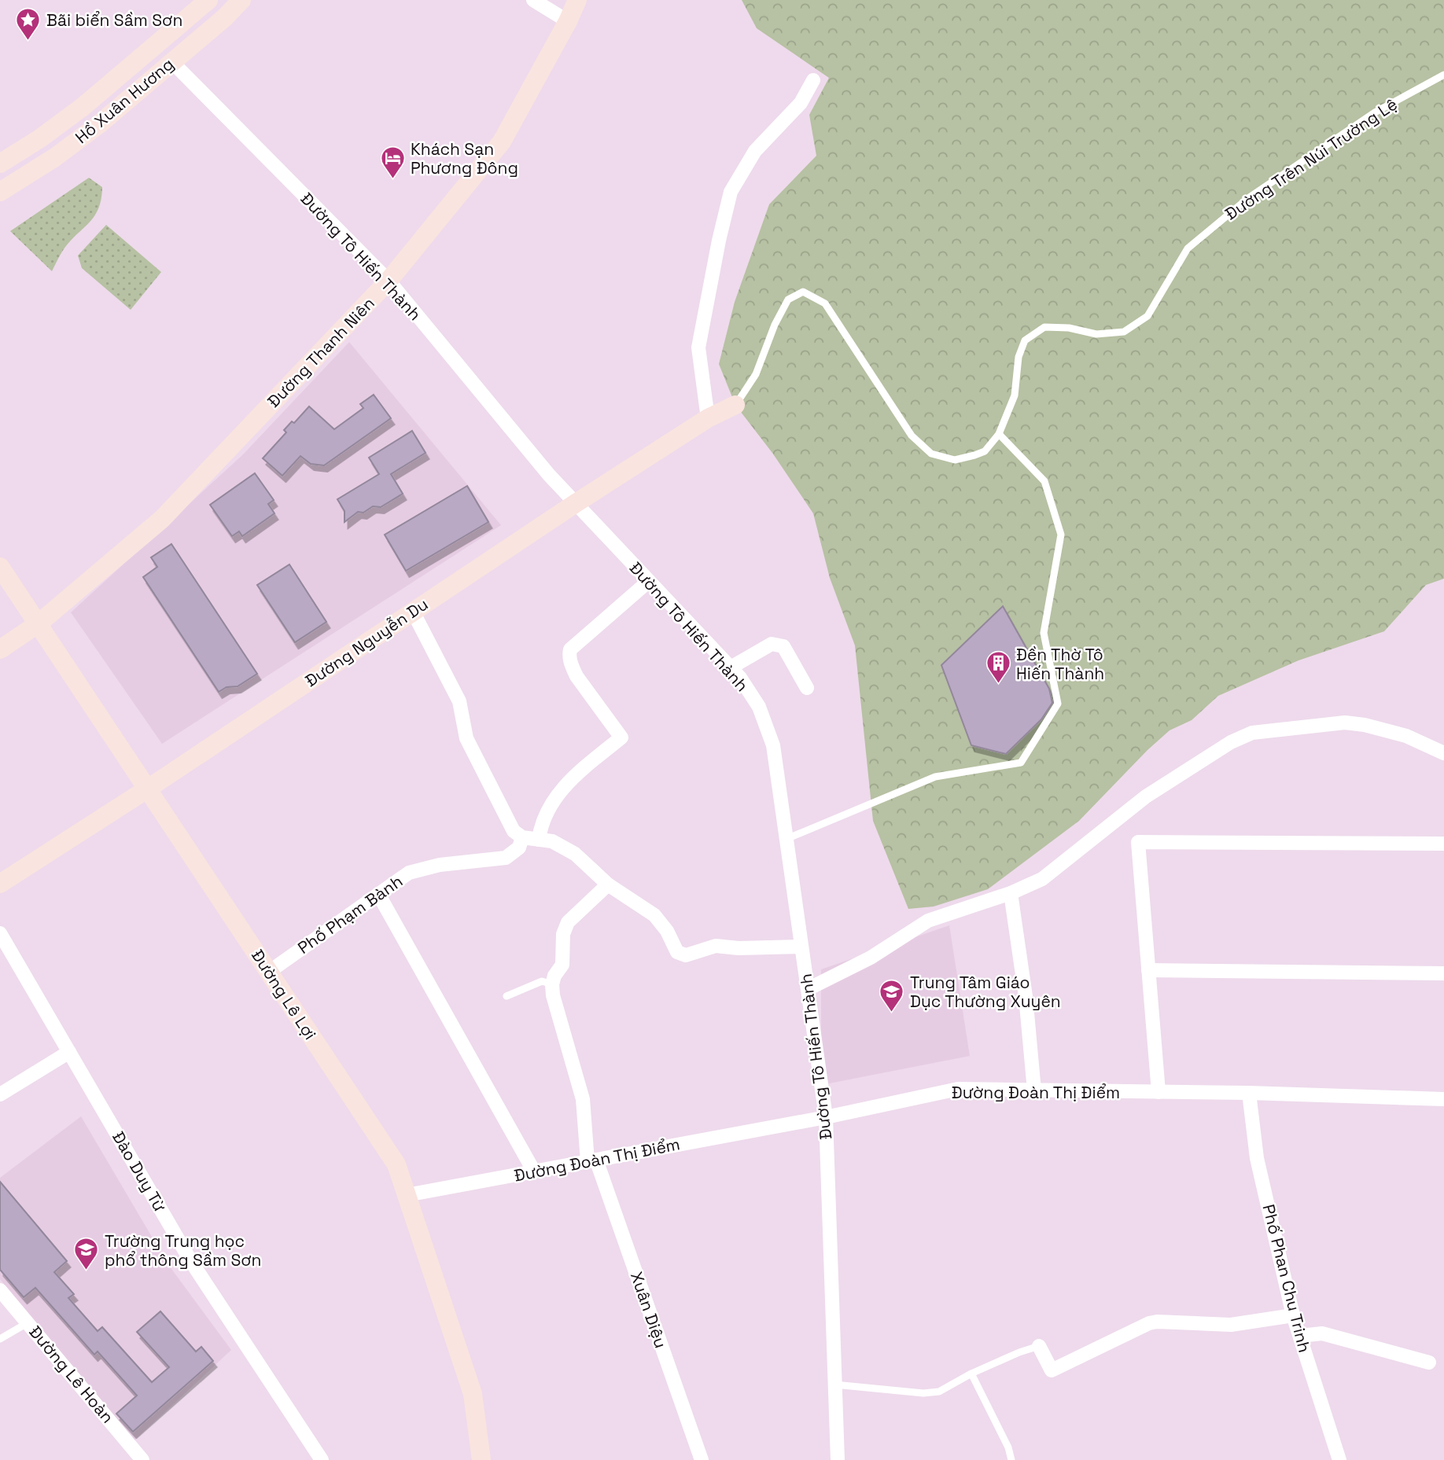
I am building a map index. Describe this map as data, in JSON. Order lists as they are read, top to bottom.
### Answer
{
  "streets": {
    "street": [
      "Hồ Xuân Hương",
      "Đường Tô Hiến Thành",
      "Đường Thanh Niên",
      "Đường Nguyễn Du",
      "Phố Phạm Bành",
      "Đường Lê Lợi",
      "Đường Đoàn Thị Điểm",
      "Đào Duy Từ",
      "Phố Phan Chu Trinh",
      "Xuân Diệu",
      "Đường Lê Hoàn"
    ],
    "lane": ["Đường Trên Núi Trường Lệ"]
  },
  "crossings": [
    ["Hồ Xuân Hương", "Đường Tô Hiến Thành"],
    ["Đường Trên Núi Trường Lệ", "Đường Nguyễn Du"],
    ["Đường Tô Hiến Thành", "Đường Thanh Niên"],
    ["Đường Tô Hiến Thành", "Đường Nguyễn Du"],
    ["Đường Tô Hiến Thành", "Đường Đoàn Thị Điểm"],
    ["Đường Thanh Niên", "Đường Lê Lợi"],
    ["Đường Nguyễn Du", "Đường Lê Lợi"],
    ["Phố Phạm Bành", "Đường Lê Lợi"],
    ["Đường Lê Lợi", "Đường Đoàn Thị Điểm"],
    ["Đường Đoàn Thị Điểm", "Phố Phan Chu Trinh"],
    ["Đường Đoàn Thị Điểm", "Xuân Diệu"]
  ],
  "places": {
    "place": ["Bãi biển Sầm Sơn"],
    "hotel": ["Khách Sạn Phương Đông"],
    "building": ["Đền Thờ Tô Hiến Thành"],
    "school or university": ["Trung Tâm Giáo Dục Thường Xuyên", "Trường Trung học phổ thông Sầm Sơn"]
  }
}
